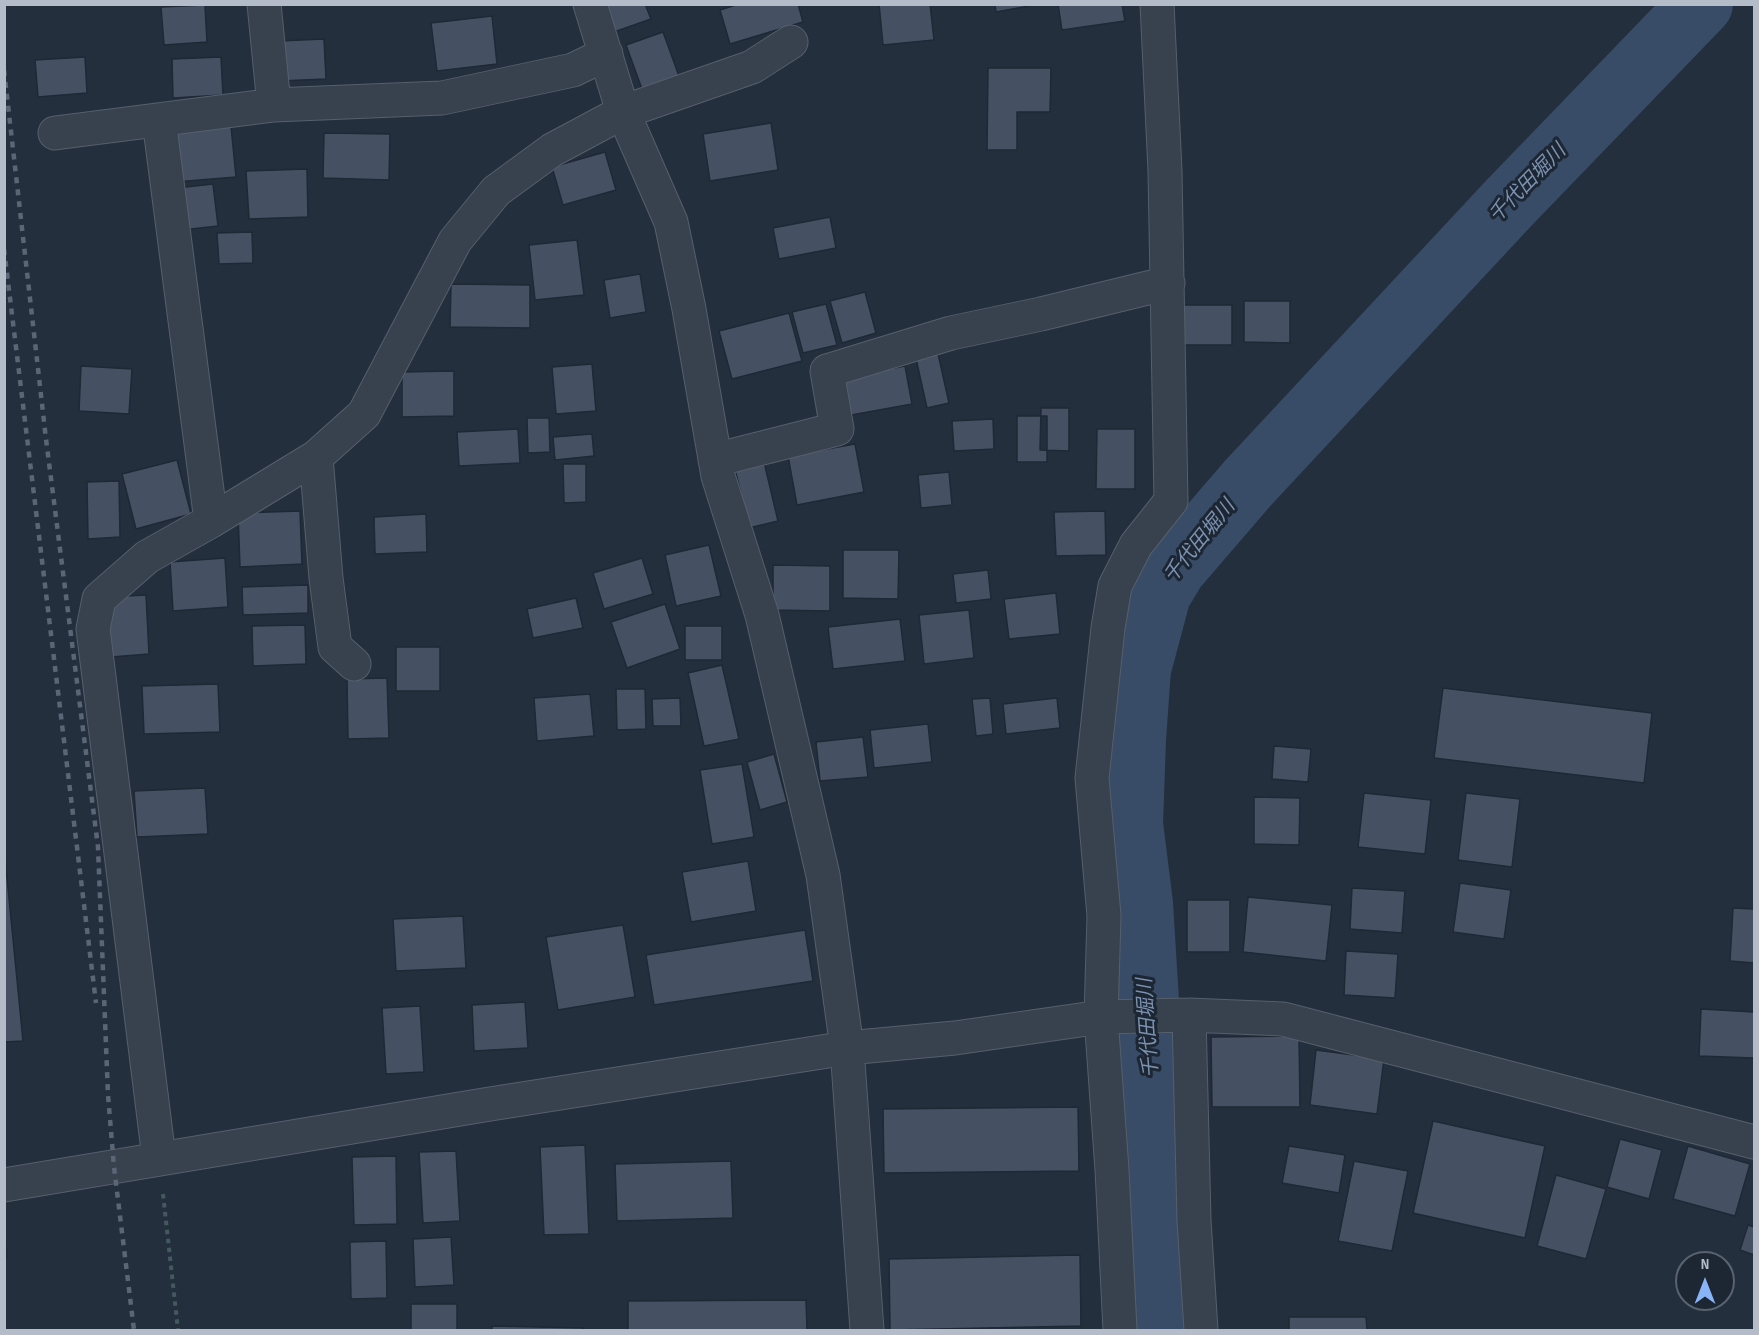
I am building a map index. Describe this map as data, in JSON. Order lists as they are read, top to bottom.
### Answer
{
  "water": ["千代田堀川"],
  "north": "top"
}
